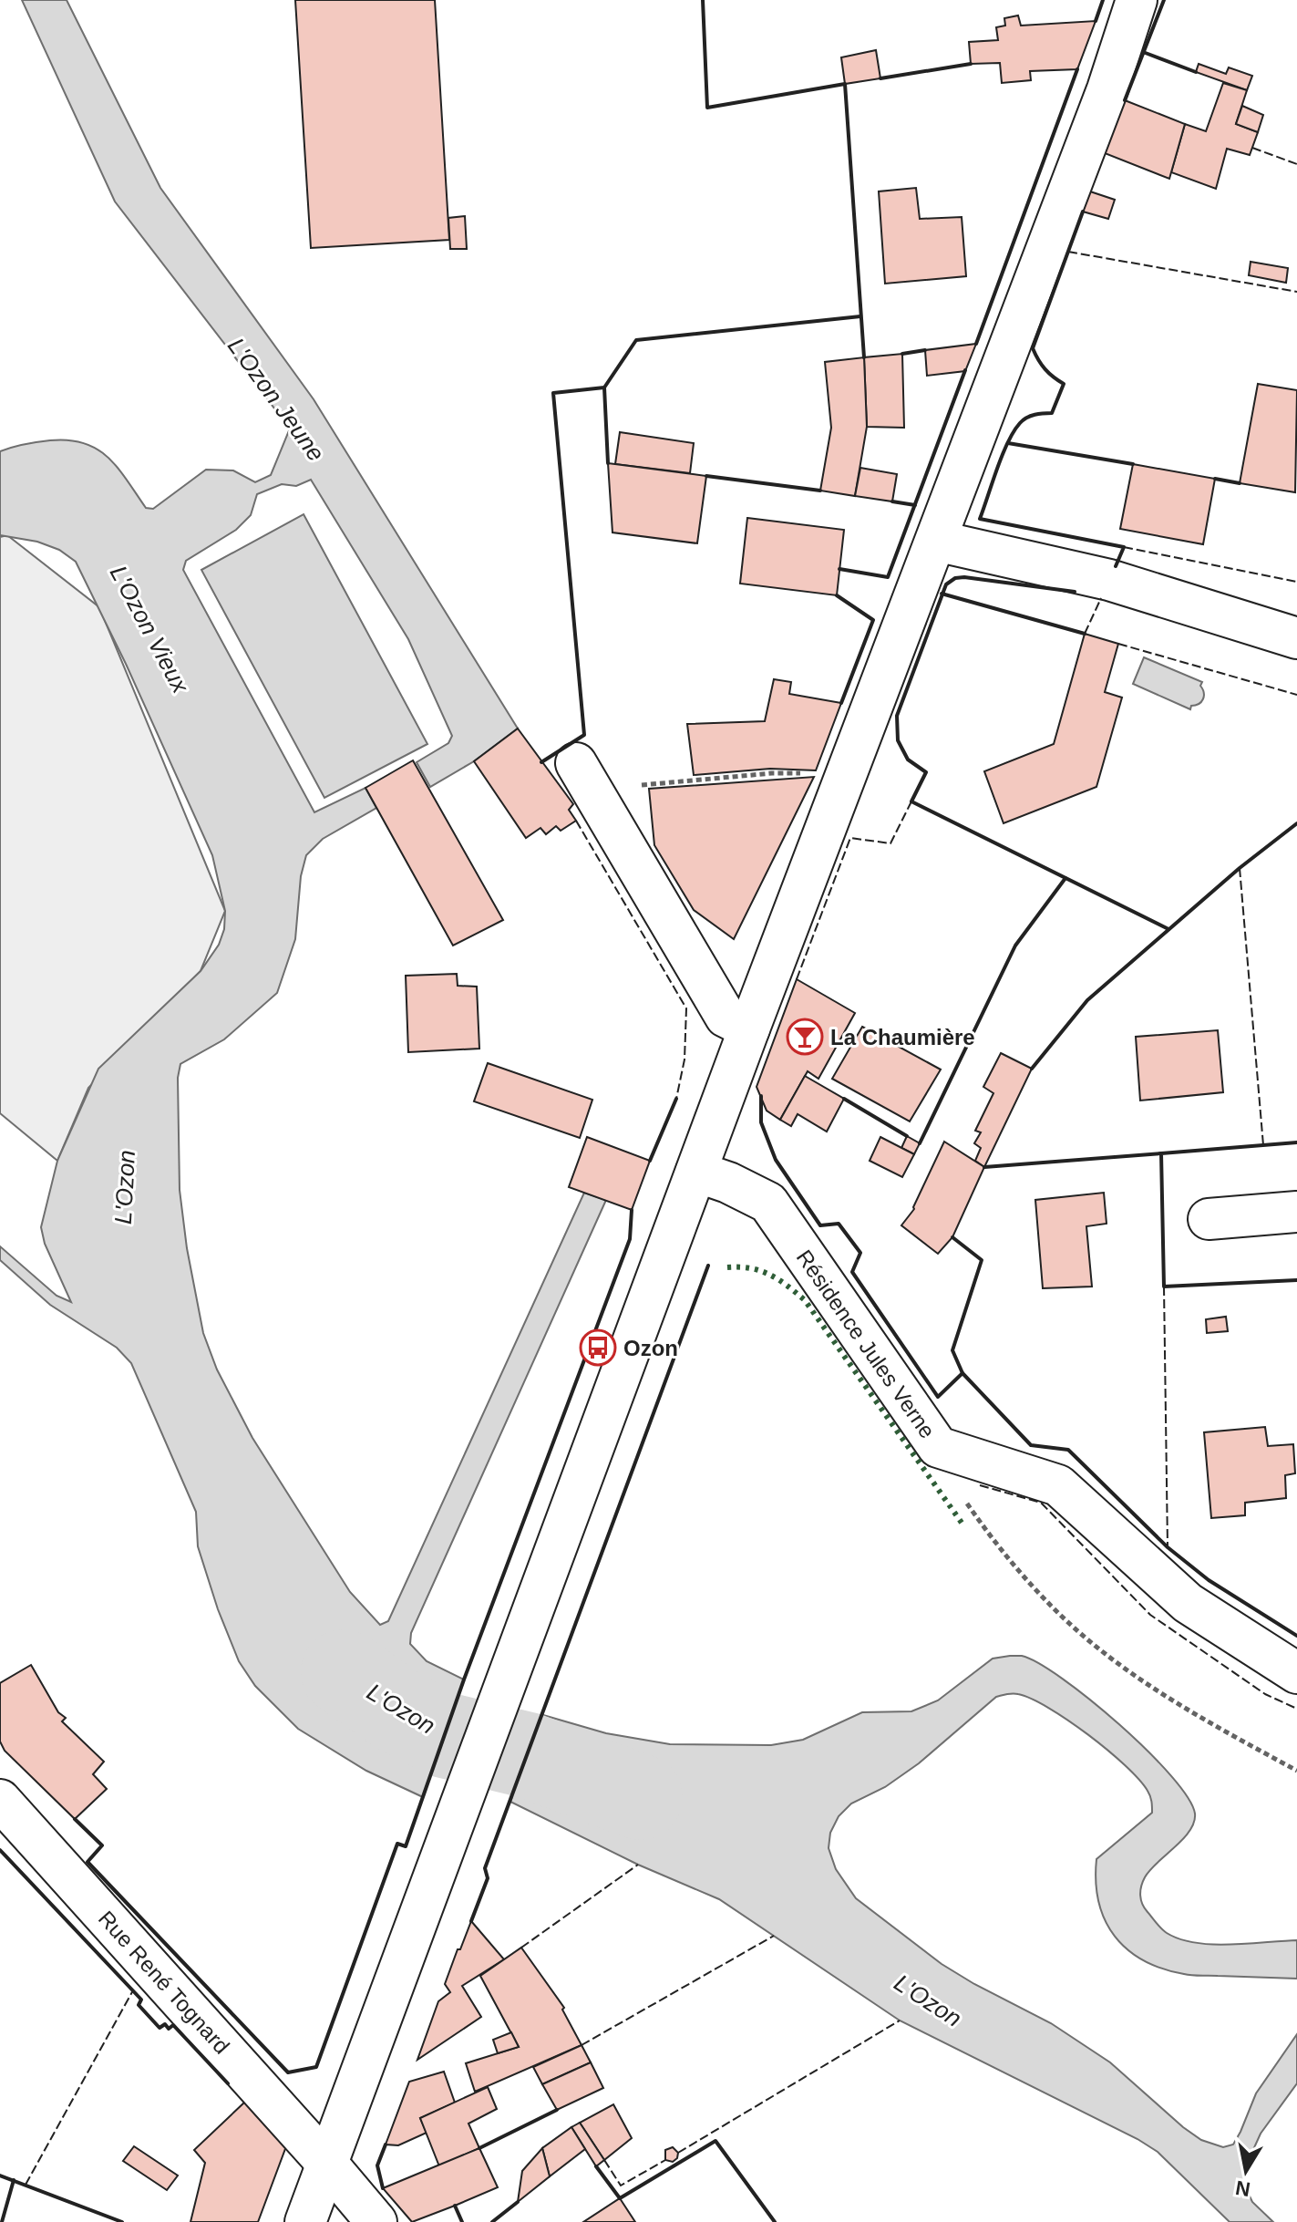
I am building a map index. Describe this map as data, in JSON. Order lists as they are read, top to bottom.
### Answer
{
  "streets": {
    "main road": ["Résidence Jules Verne", "Rue René Tognard"]
  },
  "water": ["L'Ozon Jeune", "L'Ozon Vieux", "L'Ozon"],
  "places": {
    "bar": ["La Chaumière"],
    "bus stop": ["Ozon"]
  },
  "north": "bottom"
}
